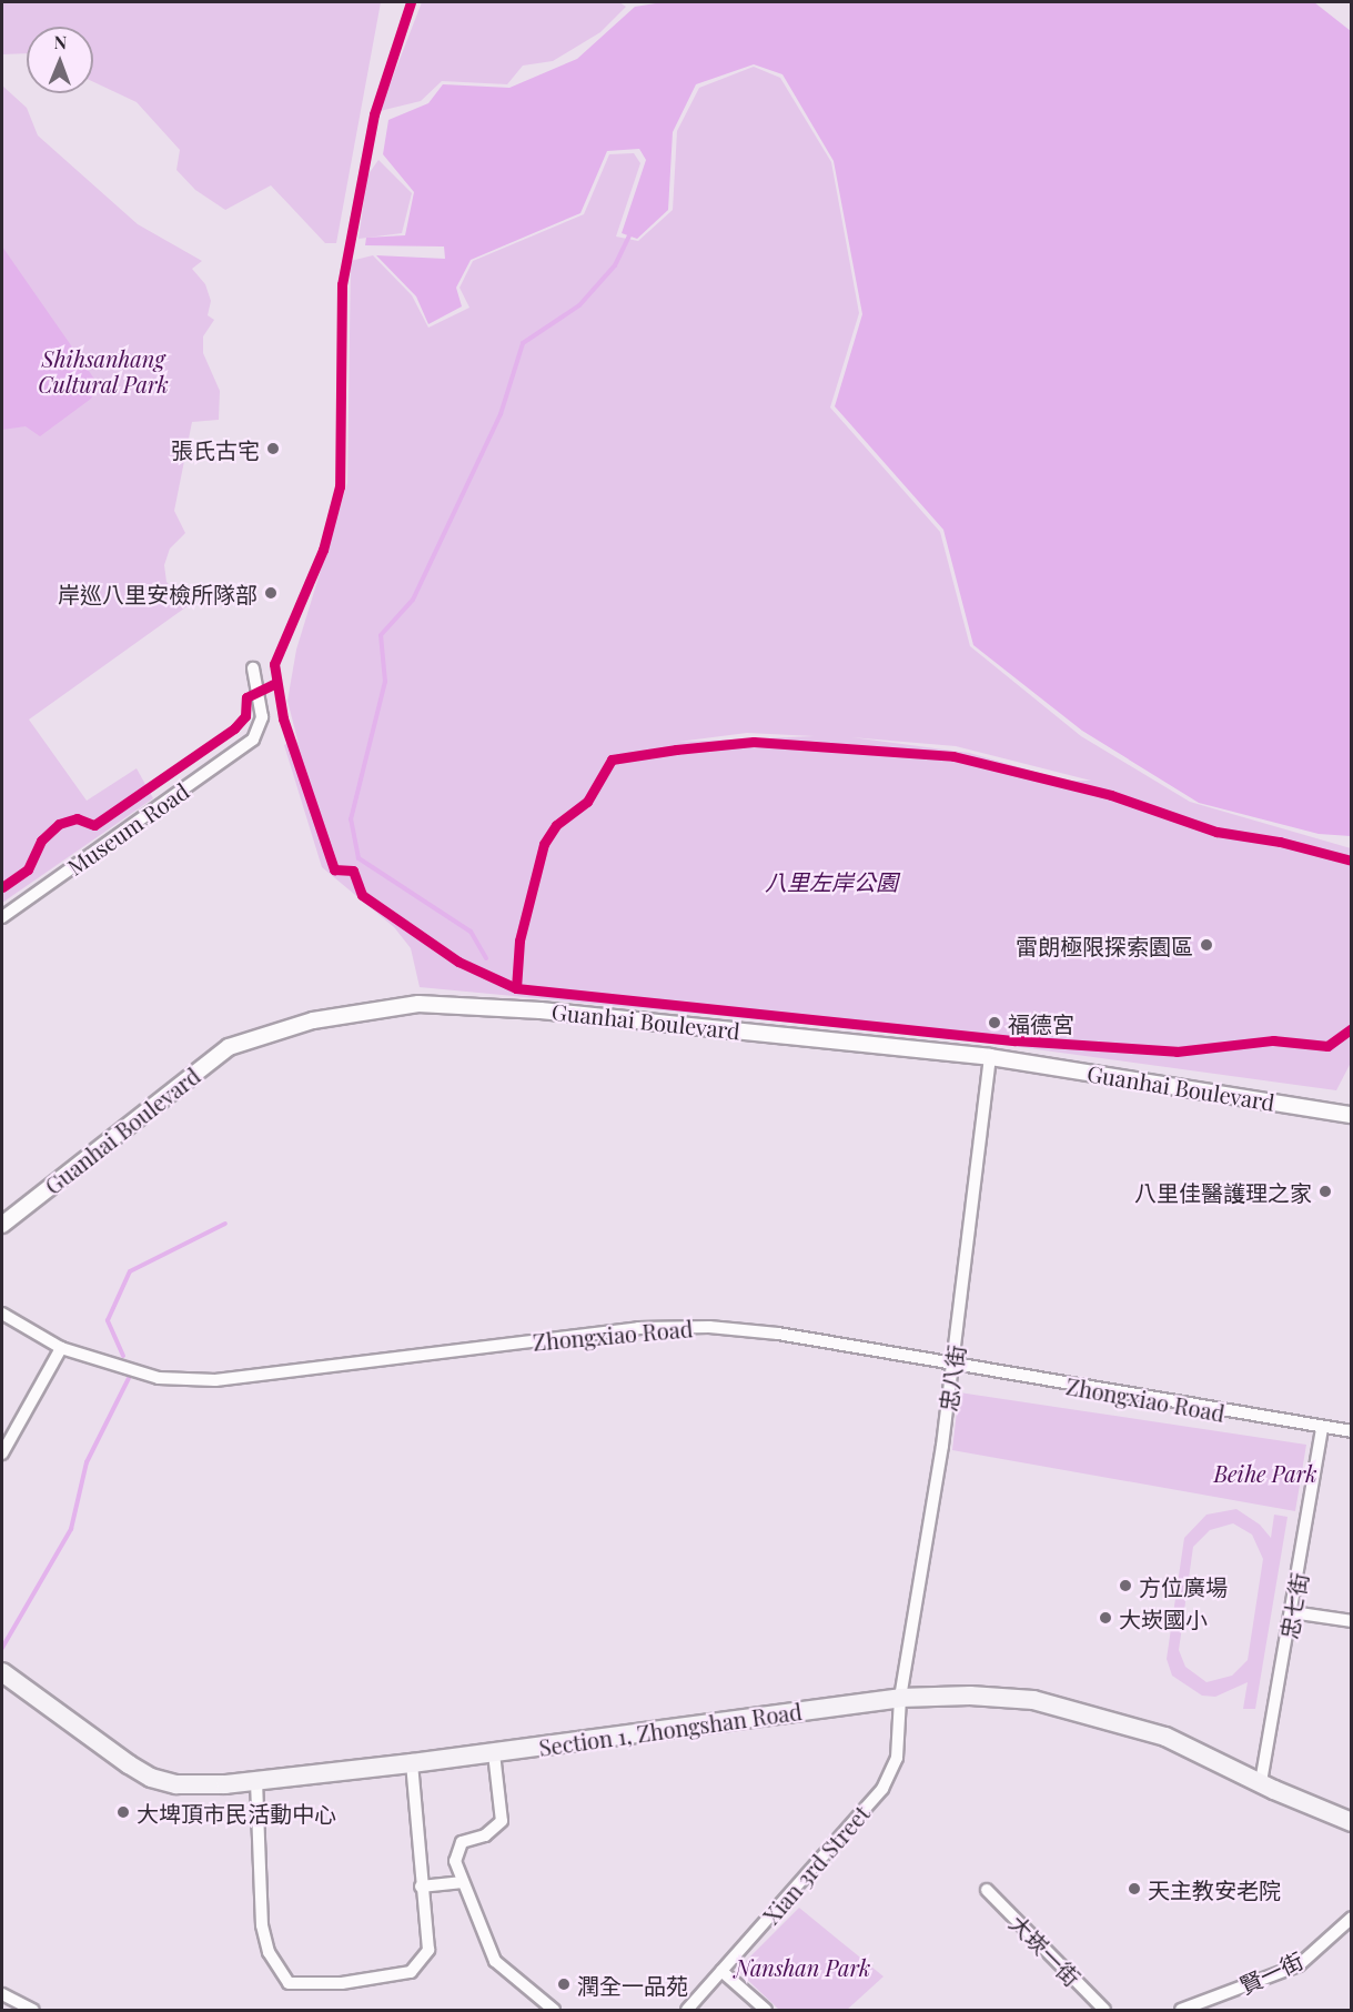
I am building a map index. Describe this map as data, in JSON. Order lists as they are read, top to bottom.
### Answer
{
  "streets": {
    "main road": ["Section 1, Zhongshan Road"],
    "street": [
      "Museum Road",
      "Guanhai Boulevard",
      "Zhongxiao Road",
      "忠八街",
      "忠七街",
      "Xian 3rd Street",
      "大崁一街",
      "賢一街"
    ]
  },
  "crossings": [
    ["Guanhai Boulevard", "忠八街"],
    ["Zhongxiao Road", "忠八街"],
    ["Zhongxiao Road", "忠七街"],
    ["忠八街", "Section 1, Zhongshan Road"],
    ["忠八街", "Xian 3rd Street"],
    ["忠七街", "Section 1, Zhongshan Road"],
    ["Section 1, Zhongshan Road", "Xian 3rd Street"]
  ],
  "parks": [
    "Shihsanhang Cultural Park",
    "八里左岸公園",
    "Beihe Park",
    "Nanshan Park"
  ],
  "places": [
    "張氏古宅",
    "岸巡八里安檢所隊部",
    "雷朗極限探索園區",
    "福德宮",
    "八里佳醫護理之家",
    "方位廣場",
    "大崁國小",
    "大埤頂市民活動中心",
    "天主教安老院",
    "潤全一品苑"
  ],
  "north": "top"
}
